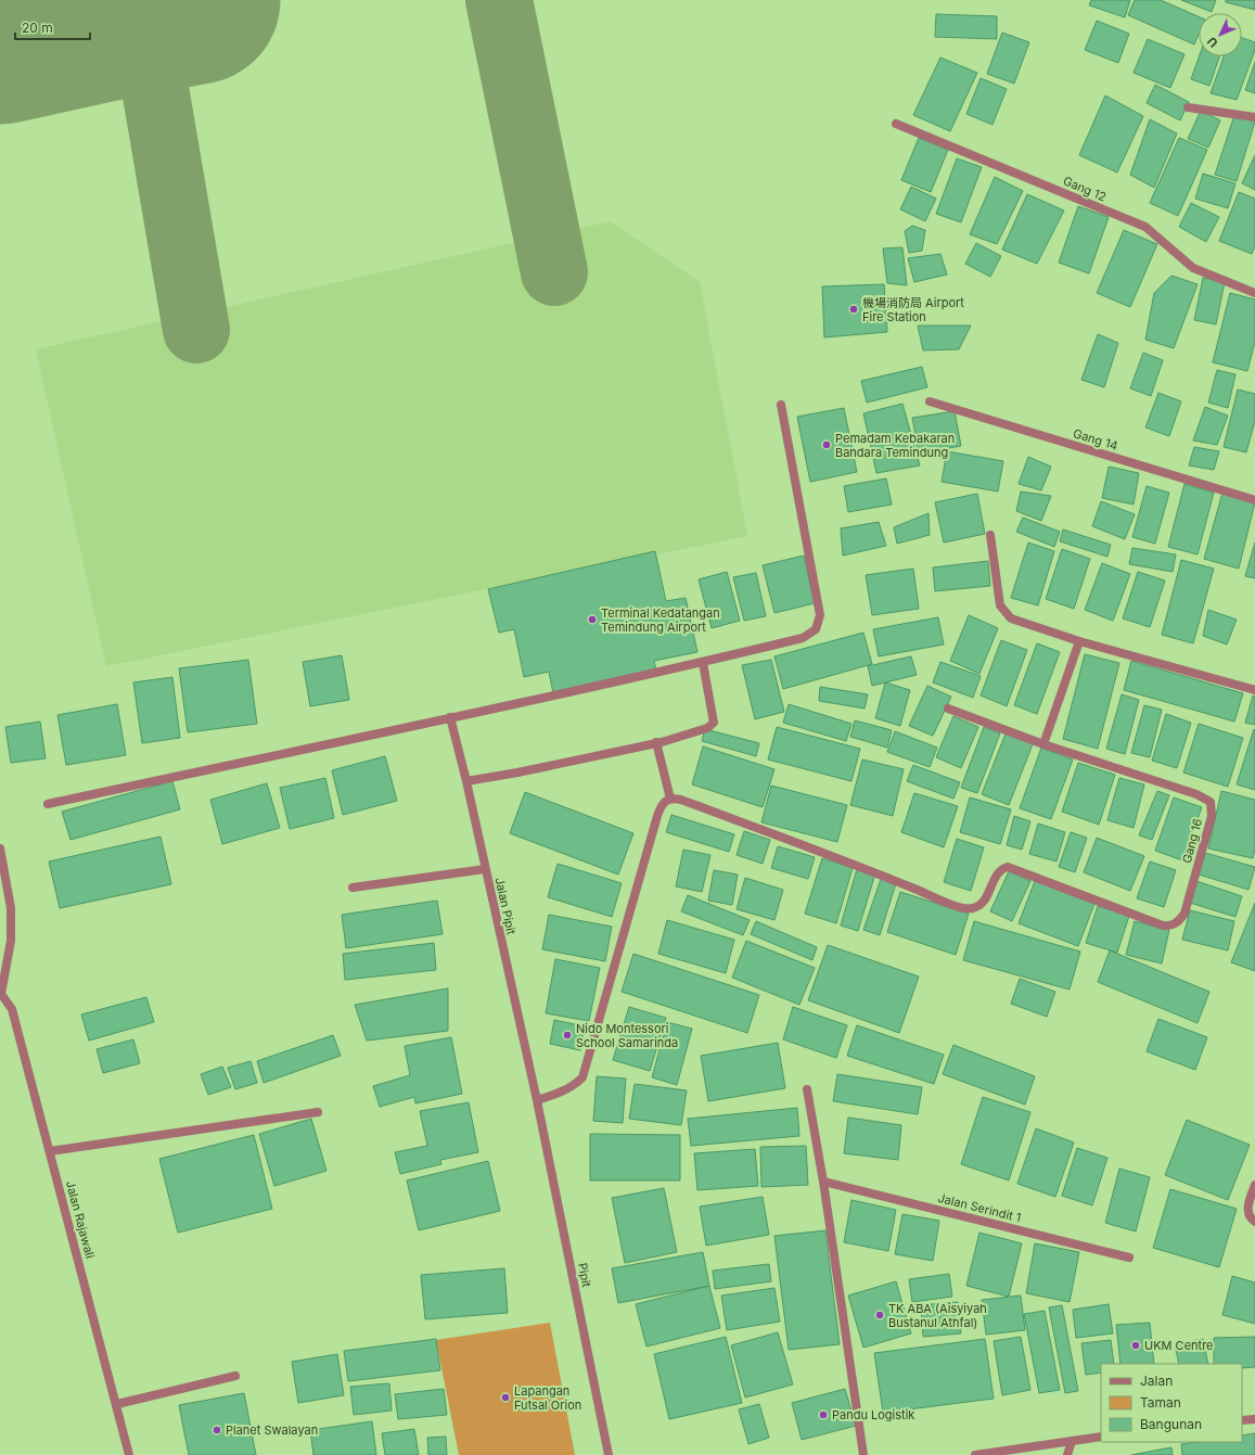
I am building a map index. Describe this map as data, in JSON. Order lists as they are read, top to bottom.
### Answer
{
  "streets": {
    "street": [
      "Gang 12",
      "Gang 14",
      "Gang 16",
      "Jalan Pipit",
      "Jalan Serindit 1",
      "Jalan Rajawali",
      "Pipit"
    ]
  },
  "crossings": [
    ["Jalan Pipit", "Pipit"]
  ],
  "places": [
    "機場消防局 Airport Fire Station",
    "Pemadam Kebakaran Bandara Temindung",
    "Terminal Kedatangan Temindung Airport",
    "Nido Montessori School Samarinda",
    "TK ABA (Aisyiyah Bustanul Athfal)",
    "UKM Centre",
    "Lapangan Futsal Orion",
    "Pandu Logistik",
    "Planet Swalayan"
  ],
  "legend": ["Jalan", "Taman", "Bangunan"],
  "scale_bar": "20 m",
  "north": "bottom left"
}
